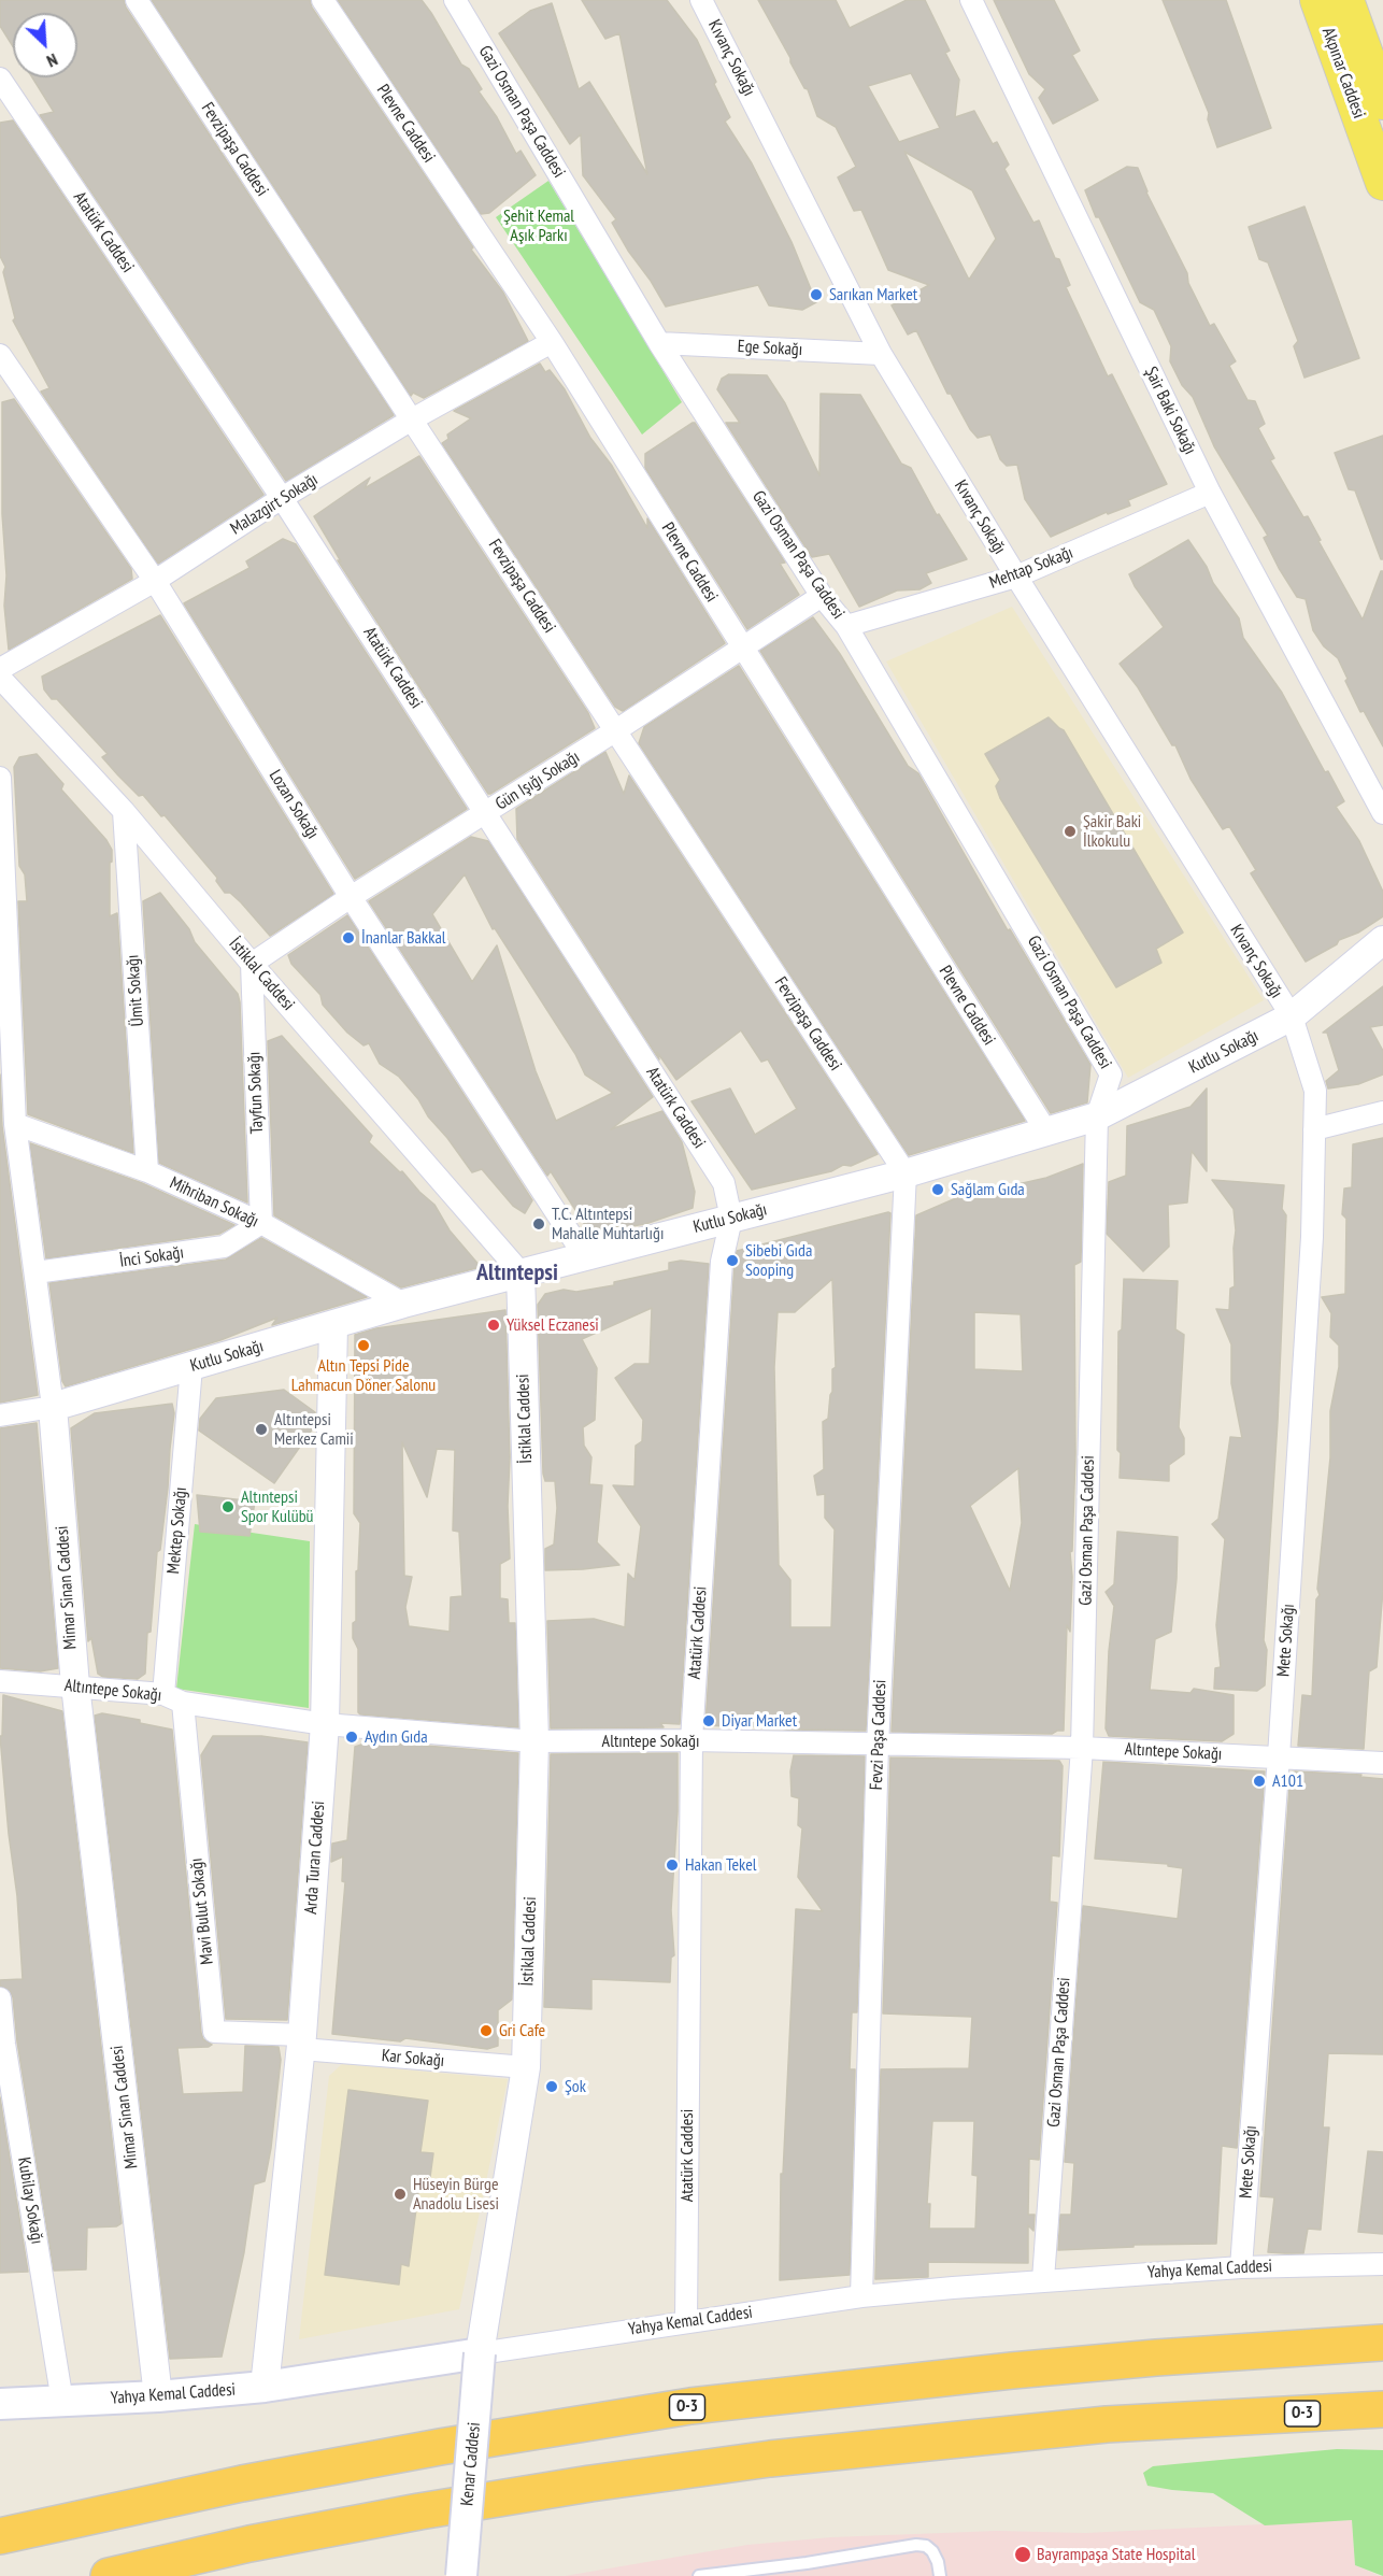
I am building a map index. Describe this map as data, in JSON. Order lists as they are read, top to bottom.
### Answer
{
  "streets": {
    "highway": ["O-3"],
    "main road": ["Akpınar Caddesi", "Yahya Kemal Caddesi", "Kenar Caddesi"],
    "street": [
      "Kıvanç Sokağı",
      "Gazi Osman Paşa Caddesi",
      "Plevne Caddesi",
      "Fevzipaşa Caddesi",
      "Atatürk Caddesi",
      "Ege Sokağı",
      "Şair Baki Sokağı",
      "Malazgirt Sokağı",
      "Mehtap Sokağı",
      "Gün Işığı Sokağı",
      "Lozan Sokağı",
      "İstiklal Caddesi",
      "Ümit Sokağı",
      "Kutlu Sokağı",
      "Tayfun Sokağı",
      "Mihriban Sokağı",
      "İnci Sokağı",
      "Mektep Sokağı",
      "Mimar Sinan Caddesi",
      "Mete Sokağı",
      "Altıntepe Sokağı",
      "Fevzi Paşa Caddesi",
      "Arda Turan Caddesi",
      "Mavi Bulut Sokağı",
      "Kar Sokağı",
      "Kubilay Sokağı"
    ]
  },
  "crossings": [
    ["Kıvanç Sokağı", "Ege Sokağı"],
    ["Kıvanç Sokağı", "Mehtap Sokağı"],
    ["Kıvanç Sokağı", "Kutlu Sokağı"],
    ["Kıvanç Sokağı", "Mete Sokağı"],
    ["Gazi Osman Paşa Caddesi", "Ege Sokağı"],
    ["Gazi Osman Paşa Caddesi", "Mehtap Sokağı"],
    ["Gazi Osman Paşa Caddesi", "Gün Işığı Sokağı"],
    ["Gazi Osman Paşa Caddesi", "Kutlu Sokağı"],
    ["Gazi Osman Paşa Caddesi", "Altıntepe Sokağı"],
    ["Gazi Osman Paşa Caddesi", "Yahya Kemal Caddesi"],
    ["Plevne Caddesi", "Malazgirt Sokağı"],
    ["Plevne Caddesi", "Gün Işığı Sokağı"],
    ["Plevne Caddesi", "Kutlu Sokağı"],
    ["Fevzipaşa Caddesi", "Malazgirt Sokağı"],
    ["Fevzipaşa Caddesi", "Gün Işığı Sokağı"],
    ["Fevzipaşa Caddesi", "Kutlu Sokağı"],
    ["Fevzipaşa Caddesi", "Fevzi Paşa Caddesi"],
    ["Atatürk Caddesi", "Malazgirt Sokağı"],
    ["Atatürk Caddesi", "Gün Işığı Sokağı"],
    ["Atatürk Caddesi", "Kutlu Sokağı"],
    ["Atatürk Caddesi", "Altıntepe Sokağı"],
    ["Atatürk Caddesi", "Yahya Kemal Caddesi"],
    ["Şair Baki Sokağı", "Mehtap Sokağı"],
    ["Malazgirt Sokağı", "Lozan Sokağı"],
    ["Gün Işığı Sokağı", "Lozan Sokağı"],
    ["Gün Işığı Sokağı", "İstiklal Caddesi"],
    ["Gün Işığı Sokağı", "Tayfun Sokağı"],
    ["Lozan Sokağı", "Kutlu Sokağı"],
    ["İstiklal Caddesi", "Ümit Sokağı"],
    ["İstiklal Caddesi", "Kutlu Sokağı"],
    ["İstiklal Caddesi", "Tayfun Sokağı"],
    ["İstiklal Caddesi", "Altıntepe Sokağı"],
    ["İstiklal Caddesi", "Kar Sokağı"],
    ["İstiklal Caddesi", "Yahya Kemal Caddesi"],
    ["İstiklal Caddesi", "Kenar Caddesi"],
    ["Ümit Sokağı", "Mihriban Sokağı"],
    ["Kutlu Sokağı", "Mihriban Sokağı"],
    ["Kutlu Sokağı", "Mektep Sokağı"],
    ["Kutlu Sokağı", "Mimar Sinan Caddesi"],
    ["Kutlu Sokağı", "Mete Sokağı"],
    ["Kutlu Sokağı", "Fevzi Paşa Caddesi"],
    ["Kutlu Sokağı", "Arda Turan Caddesi"],
    ["Tayfun Sokağı", "Mihriban Sokağı"],
    ["Tayfun Sokağı", "İnci Sokağı"],
    ["Mihriban Sokağı", "İnci Sokağı"],
    ["Mihriban Sokağı", "Mimar Sinan Caddesi"],
    ["İnci Sokağı", "Mimar Sinan Caddesi"],
    ["Mektep Sokağı", "Altıntepe Sokağı"],
    ["Mimar Sinan Caddesi", "Altıntepe Sokağı"],
    ["Mimar Sinan Caddesi", "Yahya Kemal Caddesi"],
    ["Mete Sokağı", "Altıntepe Sokağı"],
    ["Mete Sokağı", "Yahya Kemal Caddesi"],
    ["Altıntepe Sokağı", "Fevzi Paşa Caddesi"],
    ["Altıntepe Sokağı", "Arda Turan Caddesi"],
    ["Altıntepe Sokağı", "Mavi Bulut Sokağı"],
    ["Fevzi Paşa Caddesi", "Yahya Kemal Caddesi"],
    ["Arda Turan Caddesi", "Mavi Bulut Sokağı"],
    ["Arda Turan Caddesi", "Kar Sokağı"],
    ["Arda Turan Caddesi", "Yahya Kemal Caddesi"],
    ["Mavi Bulut Sokağı", "Kar Sokağı"],
    ["Kubilay Sokağı", "Yahya Kemal Caddesi"],
    ["Yahya Kemal Caddesi", "Kenar Caddesi"]
  ],
  "districts": ["Altıntepsi"],
  "parks": ["Şehit Kemal Aşık Parkı"],
  "places": [
    "Sarıkan Market",
    "Şakir Baki İlkokulu",
    "İnanlar Bakkal",
    "Sağlam Gıda",
    "T.C. Altıntepsi Mahalle Muhtarlığı",
    "Sibebi Gıda Sooping",
    "Yüksel Eczanesi",
    "Altın Tepsi Pide Lahmacun Döner Salonu",
    "Altıntepsi Merkez Camii",
    "Altıntepsi Spor Kulübü",
    "Diyar Market",
    "Aydın Gıda",
    "A101",
    "Hakan Tekel",
    "Gri Cafe",
    "Şok",
    "Hüseyin Bürge Anadolu Lisesi",
    "Bayrampaşa State Hospital"
  ],
  "north": "bottom right"
}
